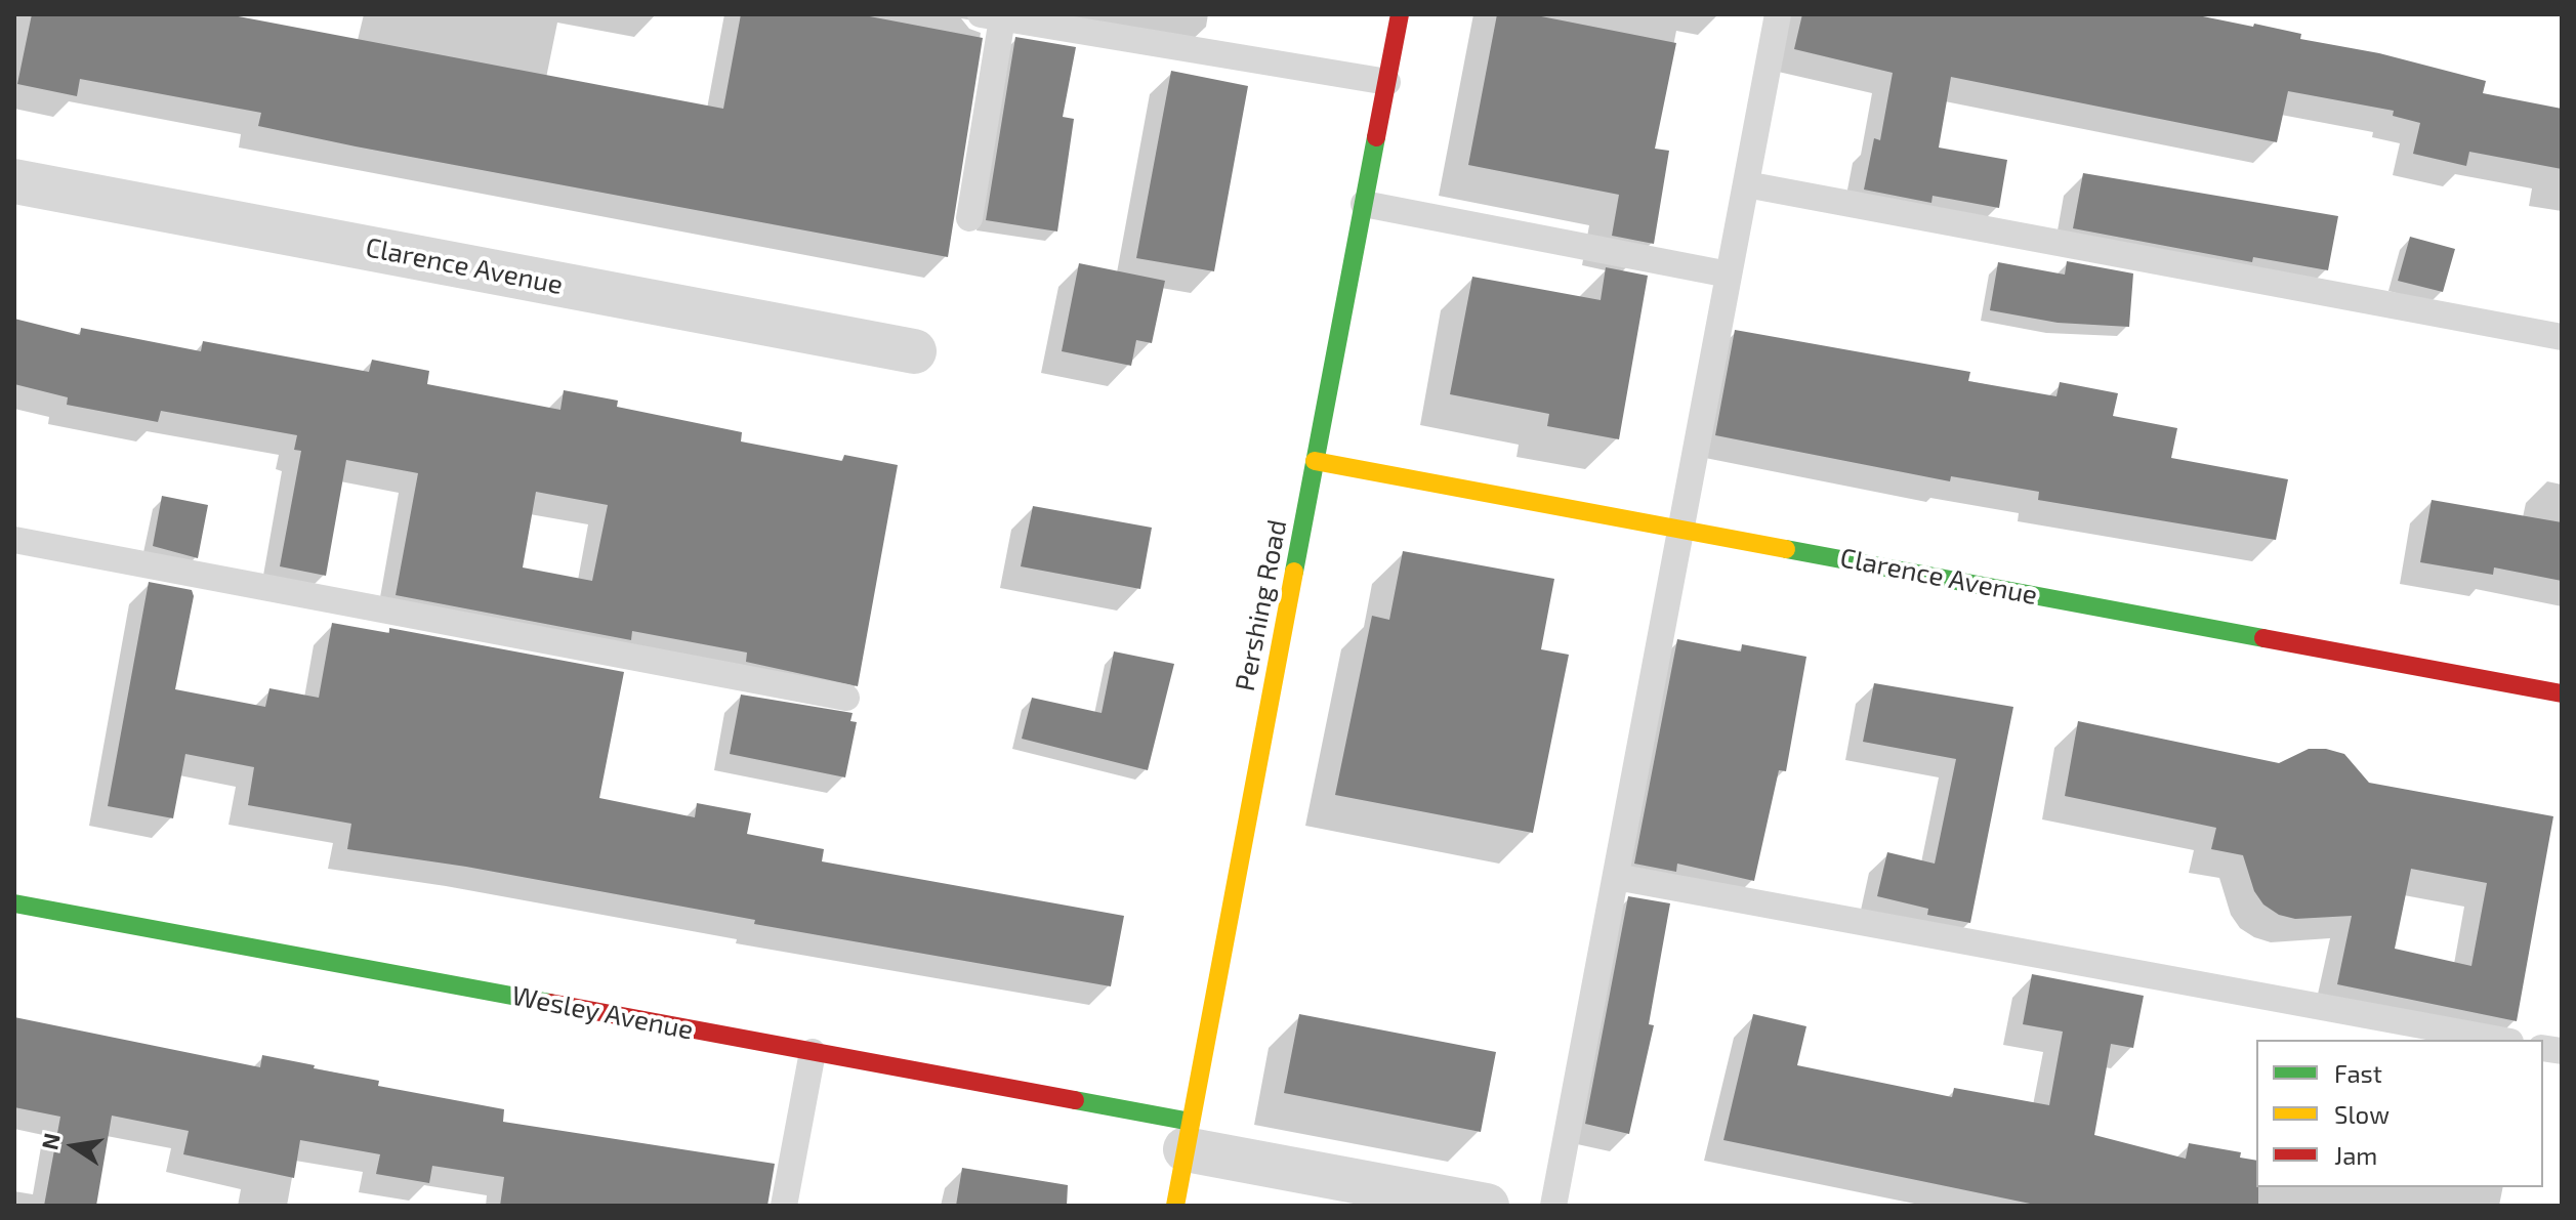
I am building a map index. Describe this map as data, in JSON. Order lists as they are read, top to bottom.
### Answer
{
  "streets": {
    "street": ["Clarence Avenue", "Pershing Road", "Wesley Avenue"]
  },
  "crossings": [
    ["Clarence Avenue", "Pershing Road"],
    ["Pershing Road", "Wesley Avenue"]
  ],
  "legend": ["Fast", "Slow", "Jam"],
  "north": "left"
}
